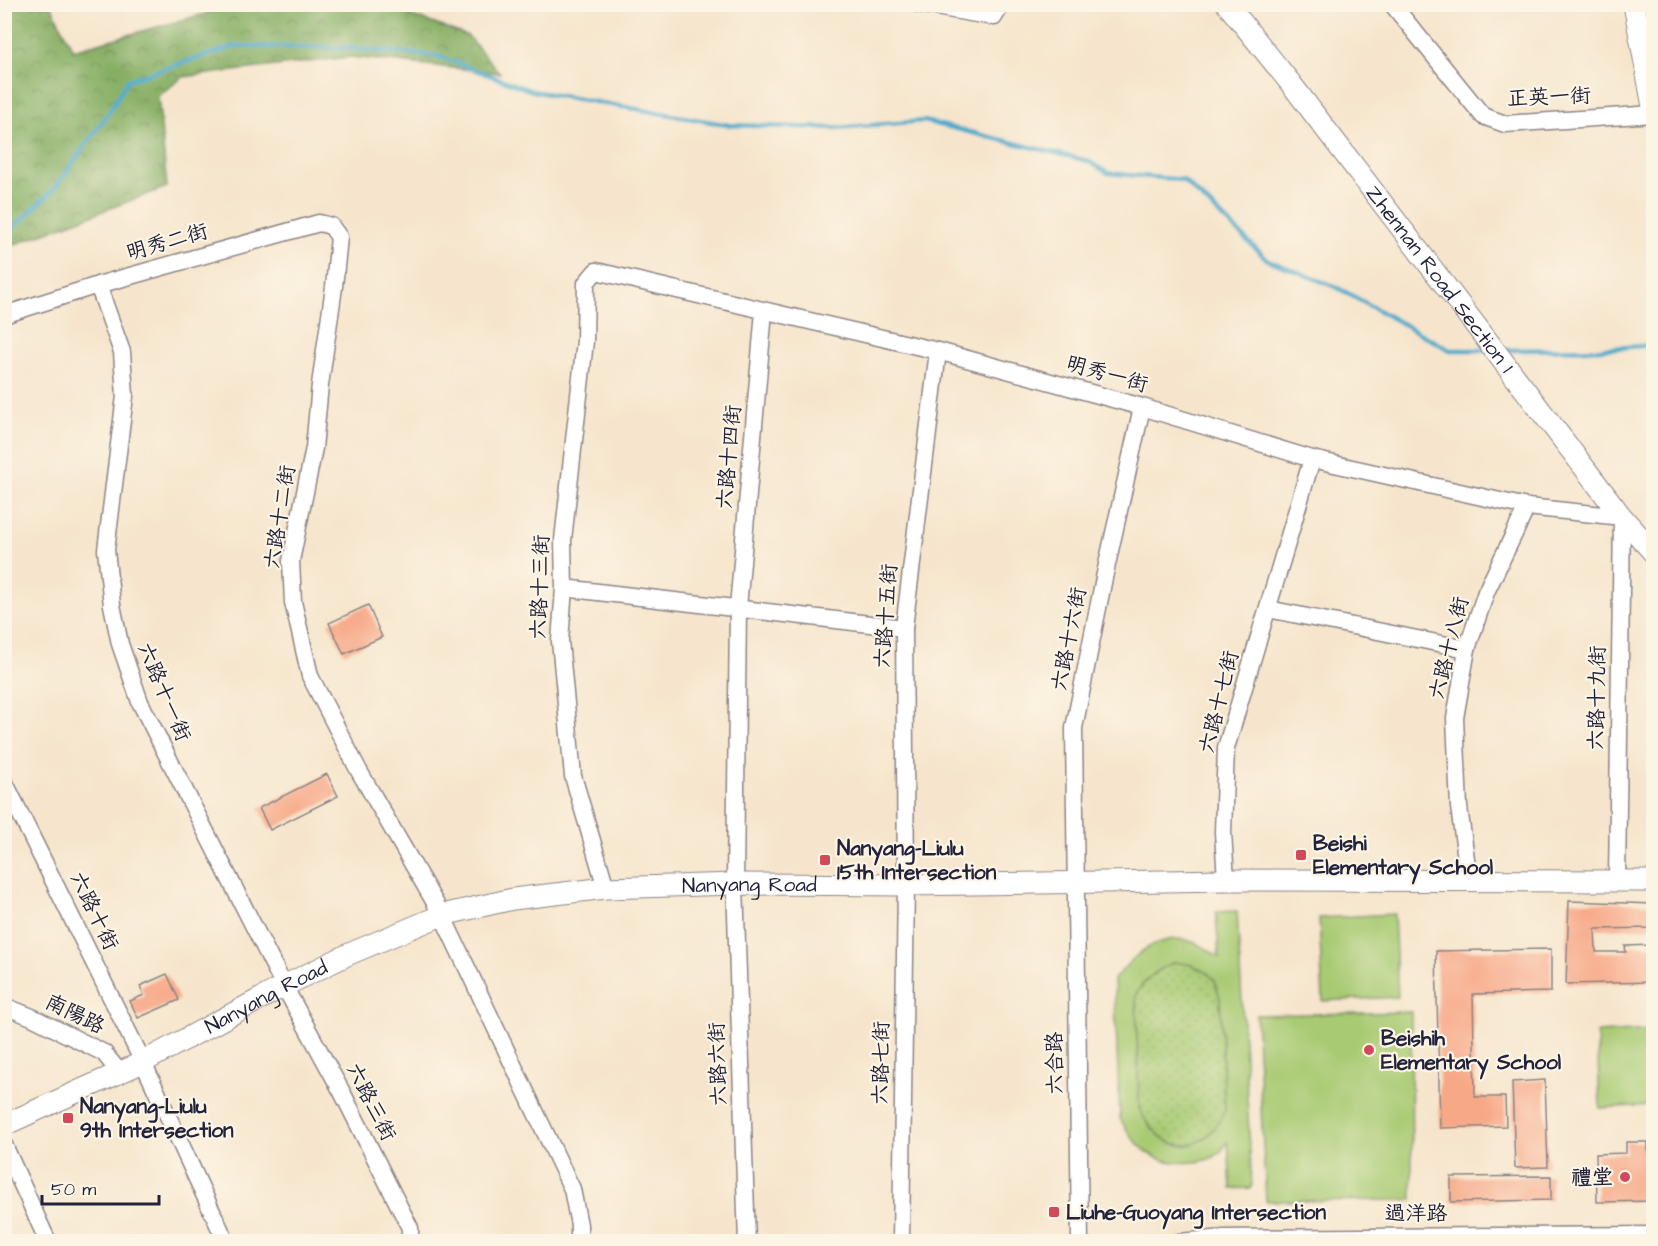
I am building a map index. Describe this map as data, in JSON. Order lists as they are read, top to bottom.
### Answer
{
  "streets": {
    "street": [
      "正英一街",
      "明秀二街",
      "Zhennan Road Section 1",
      "明秀一街",
      "六路十四街",
      "六路十二街",
      "六路十三街",
      "六路十五街",
      "六路十六街",
      "六路十八街",
      "六路十一街",
      "六路十九街",
      "六路十七街",
      "Nanyang Road",
      "六路十街",
      "南陽路",
      "六路七街",
      "六合路",
      "六路六街",
      "六路三街",
      "過洋路"
    ]
  },
  "crossings": [
    ["明秀二街", "六路十二街"],
    ["明秀二街", "六路十一街"],
    ["Zhennan Road Section 1", "明秀一街"],
    ["Zhennan Road Section 1", "六路十九街"],
    ["明秀一街", "六路十四街"],
    ["明秀一街", "六路十三街"],
    ["明秀一街", "六路十五街"],
    ["明秀一街", "六路十六街"],
    ["明秀一街", "六路十八街"],
    ["明秀一街", "六路十九街"],
    ["明秀一街", "六路十七街"],
    ["六路十四街", "Nanyang Road"],
    ["六路十四街", "六路六街"],
    ["六路十二街", "Nanyang Road"],
    ["六路十三街", "Nanyang Road"],
    ["六路十五街", "Nanyang Road"],
    ["六路十五街", "六路七街"],
    ["六路十六街", "Nanyang Road"],
    ["六路十六街", "六合路"],
    ["六路十八街", "Nanyang Road"],
    ["六路十一街", "Nanyang Road"],
    ["六路十一街", "六路三街"],
    ["六路十九街", "Nanyang Road"],
    ["六路十七街", "Nanyang Road"],
    ["Nanyang Road", "六路十街"],
    ["Nanyang Road", "南陽路"],
    ["Nanyang Road", "六路七街"],
    ["Nanyang Road", "六合路"],
    ["Nanyang Road", "六路六街"],
    ["Nanyang Road", "六路三街"]
  ],
  "places": {
    "transit": [
      "Beishi Elementary School",
      "Nanyang-Liulu 15th Intersection",
      "Nanyang-Liulu 9th Intersection",
      "Liuhe-Guoyang Intersection"
    ],
    "other": ["Beishih Elementary School", "禮堂"]
  },
  "scale_bar": "50 m"
}
